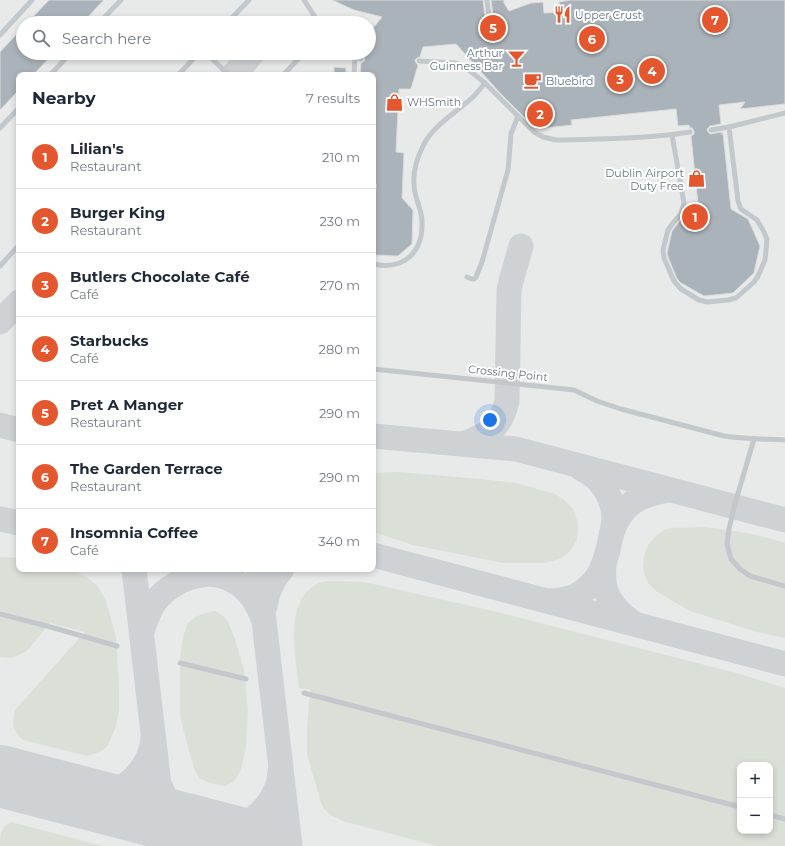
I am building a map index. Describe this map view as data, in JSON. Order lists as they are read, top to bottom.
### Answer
{
  "streets": {
    "lane": ["Crossing Point"]
  },
  "places": {
    "restaurant": ["Upper Crust"],
    "bar": ["Arthur Guinness Bar"],
    "cafe": ["Bluebird"],
    "shop": ["WHSmith", "Dublin Airport Duty Free"]
  },
  "page": {
    "pins": [
      "7",
      "5",
      "6",
      "4",
      "3",
      "2",
      "1"
    ],
    "search": "Search here",
    "heading": ["Nearby", "7 results"],
    "list": [
      {
        "mark": "1",
        "name": "Lilian's",
        "note": "Restaurant",
        "value": "210 m"
      },
      {
        "mark": "2",
        "name": "Burger King",
        "note": "Restaurant",
        "value": "230 m"
      },
      {
        "mark": "3",
        "name": "Butlers Chocolate Café",
        "note": "Café",
        "value": "270 m"
      },
      {
        "mark": "4",
        "name": "Starbucks",
        "note": "Café",
        "value": "280 m"
      },
      {
        "mark": "5",
        "name": "Pret A Manger",
        "note": "Restaurant",
        "value": "290 m"
      },
      {
        "mark": "6",
        "name": "The Garden Terrace",
        "note": "Restaurant",
        "value": "290 m"
      },
      {
        "mark": "7",
        "name": "Insomnia Coffee",
        "note": "Café",
        "value": "340 m"
      }
    ],
    "map_buttons": ["+", "−"]
  }
}
